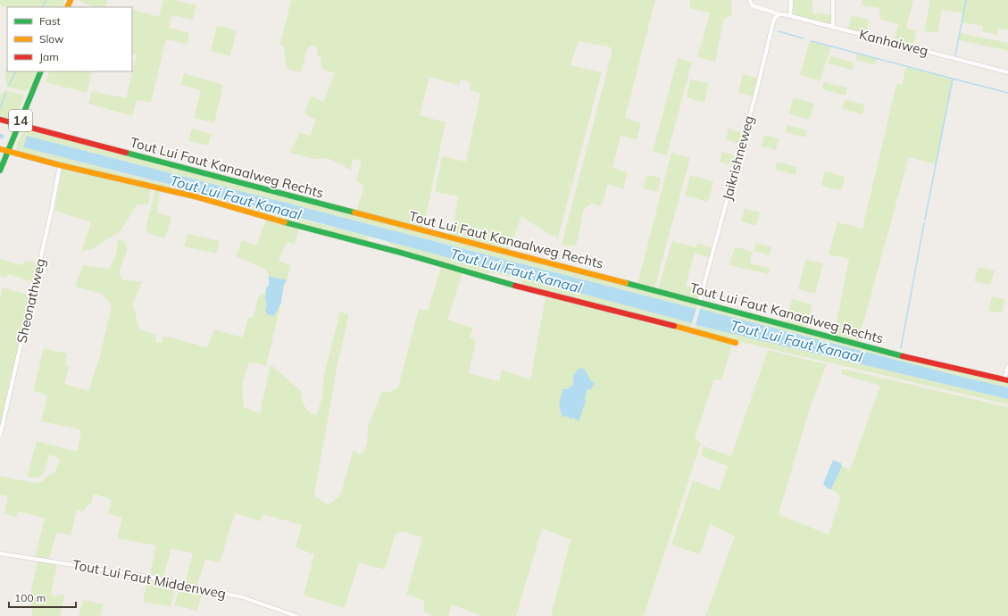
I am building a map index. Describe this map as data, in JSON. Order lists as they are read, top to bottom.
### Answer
{
  "streets": {
    "street": [
      "Kanhaiweg",
      "14",
      "Jaikrishneweg",
      "Tout Lui Faut Kanaalweg Rechts",
      "Sheonathweg",
      "Tout Lui Faut Middenweg"
    ]
  },
  "crossings": [
    ["Kanhaiweg", "Jaikrishneweg"],
    ["14", "Tout Lui Faut Kanaalweg Rechts"],
    ["Jaikrishneweg", "Tout Lui Faut Kanaalweg Rechts"]
  ],
  "water": ["Tout Lui Faut Kanaal"],
  "legend": ["Fast", "Slow", "Jam"],
  "scale_bar": "100 m"
}
